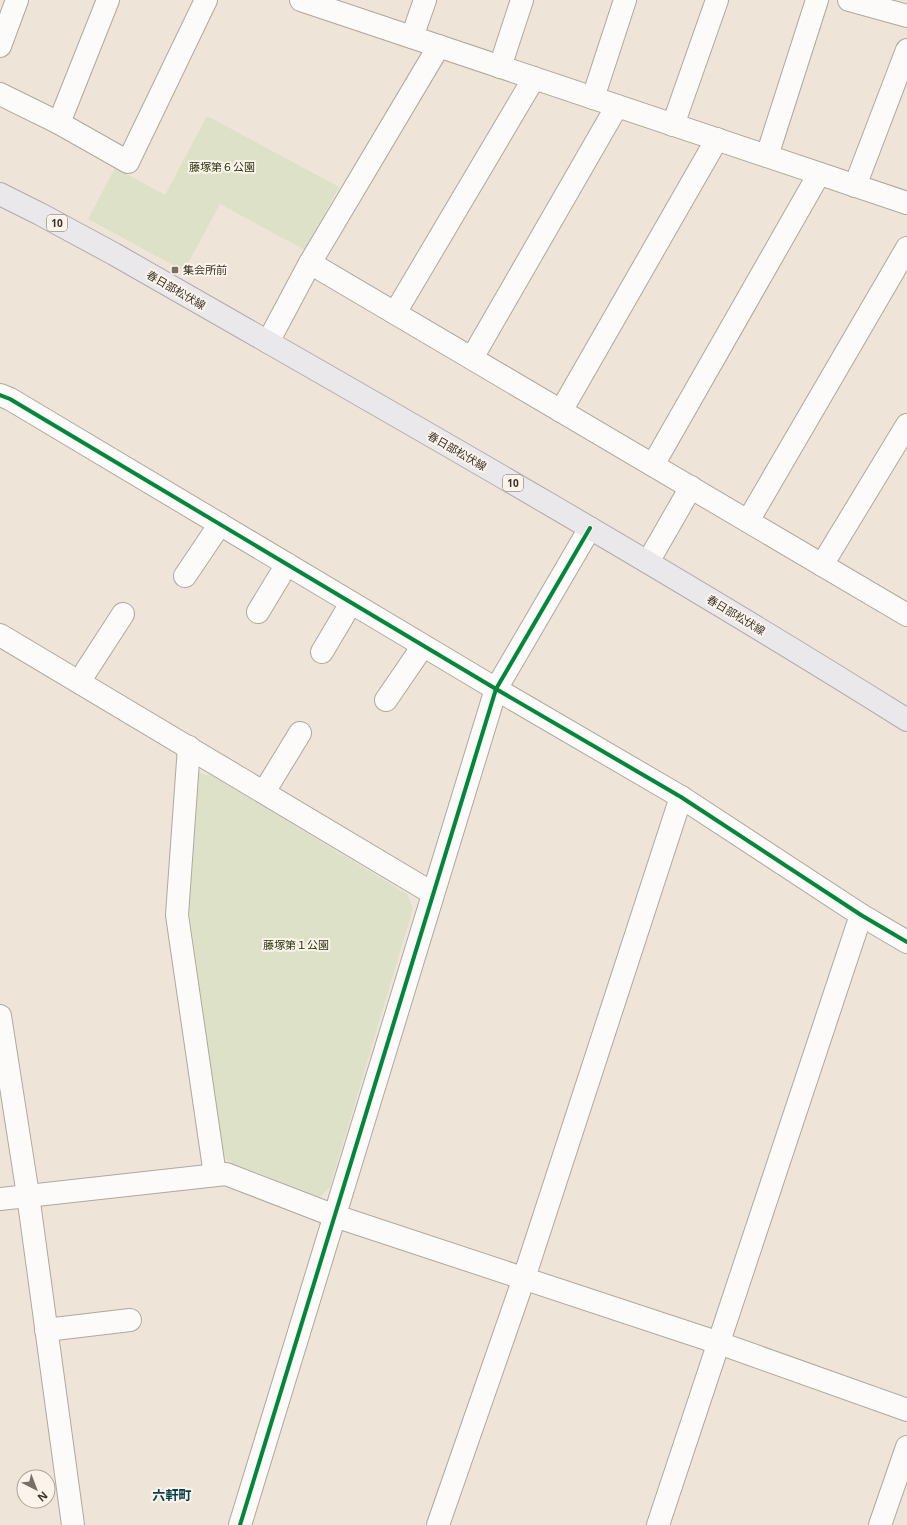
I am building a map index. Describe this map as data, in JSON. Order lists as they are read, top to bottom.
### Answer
{
  "streets": {
    "main road": ["10", "春日部松伏線"]
  },
  "districts": ["六軒町"],
  "parks": ["藤塚第６公園", "藤塚第１公園"],
  "places": {
    "transit": ["集会所前"]
  },
  "north": "bottom right"
}
